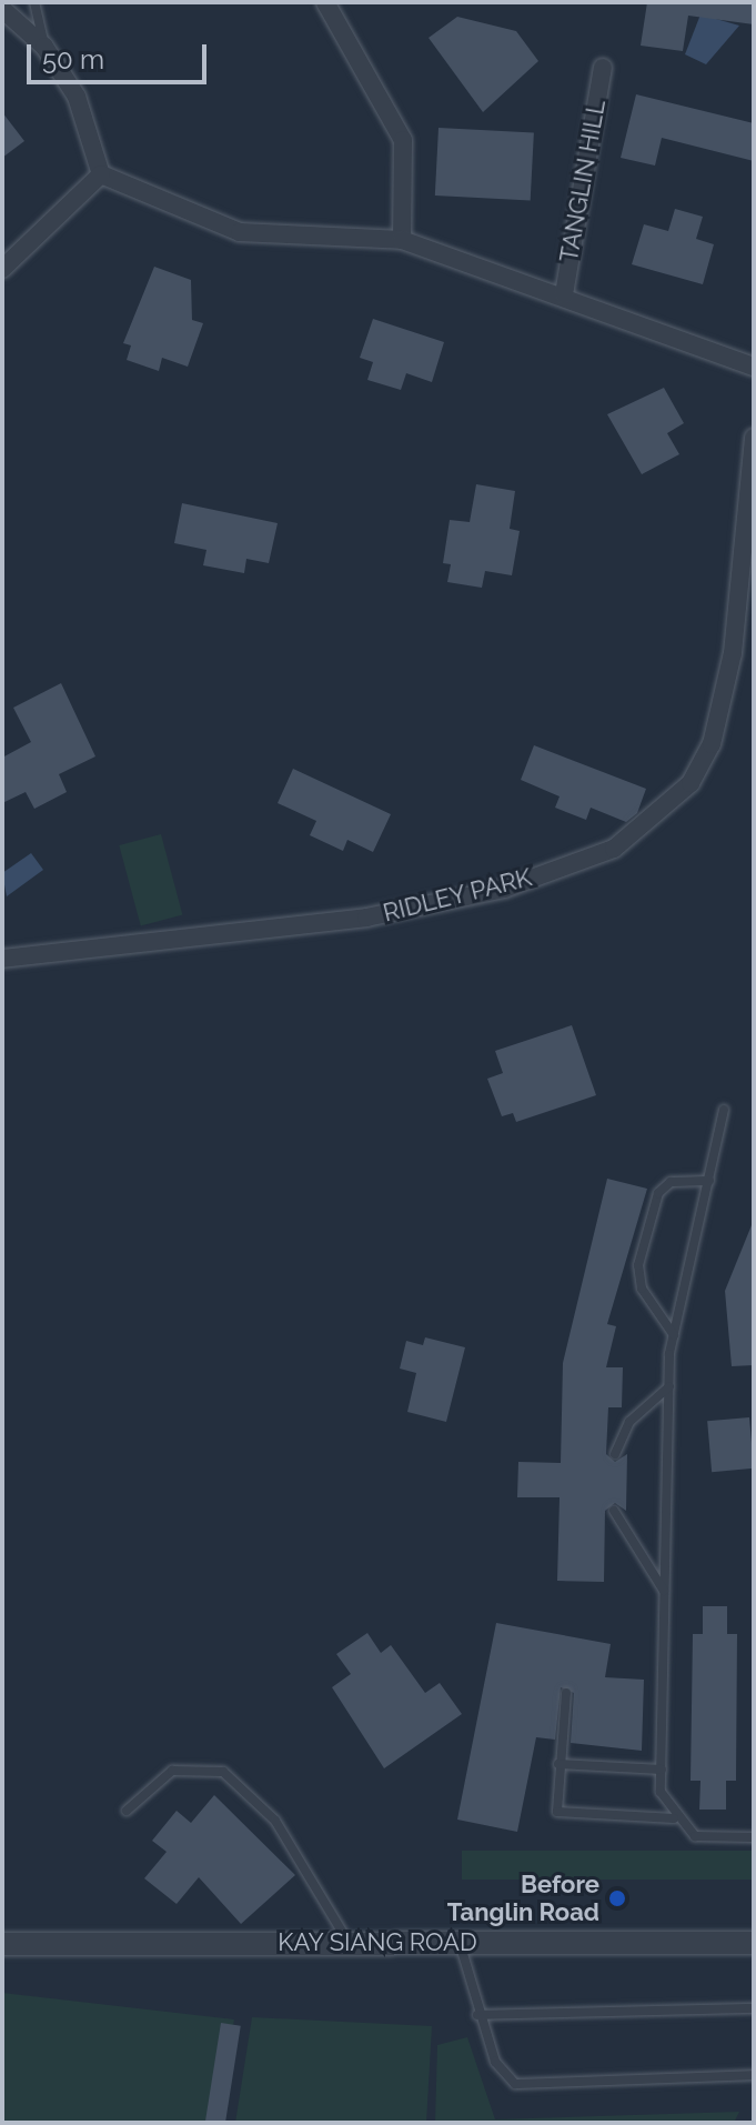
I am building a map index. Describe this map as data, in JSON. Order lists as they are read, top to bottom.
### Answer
{
  "streets": {
    "street": ["TANGLIN HILL", "RIDLEY PARK", "KAY SIANG ROAD"]
  },
  "places": ["Before Tanglin Road"],
  "scale_bar": "50 m"
}
